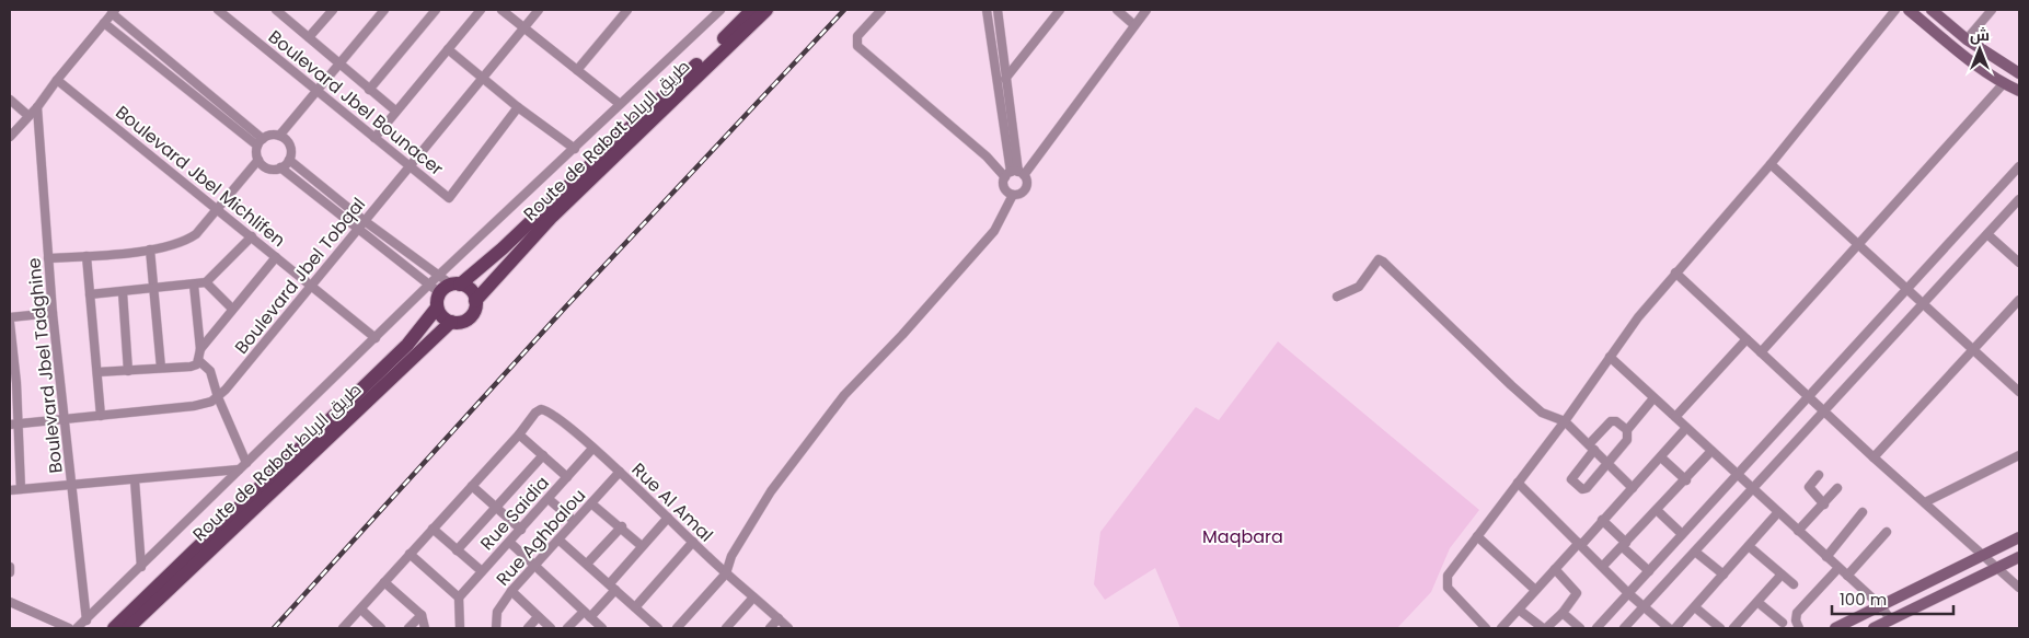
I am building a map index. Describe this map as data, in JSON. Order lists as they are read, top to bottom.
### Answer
{
  "streets": {
    "main road": ["Route de Rabat طريق الرباط"],
    "street": [
      "Boulevard Jbel Bounacer",
      "Boulevard Jbel Michlifen",
      "Boulevard Jbel Tobqal",
      "Boulevard Jbel Tadghine",
      "Rue Al Amal",
      "Rue Saidia",
      "Rue Aghbalou"
    ]
  },
  "crossings": [
    ["Boulevard Jbel Bounacer", "Boulevard Jbel Tobqal"],
    ["Boulevard Jbel Michlifen", "Boulevard Jbel Tobqal"],
    ["Rue Al Amal", "Rue Saidia"],
    ["Rue Al Amal", "Rue Aghbalou"]
  ],
  "parks": ["Maqbara"],
  "scale_bar": "100 m",
  "north": "top"
}
